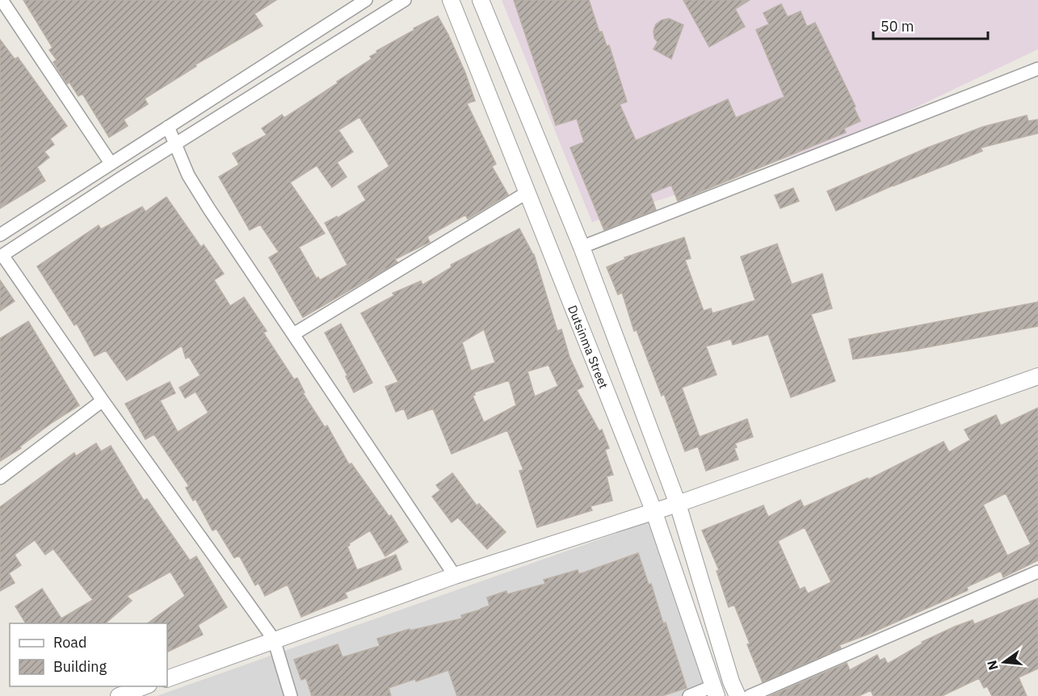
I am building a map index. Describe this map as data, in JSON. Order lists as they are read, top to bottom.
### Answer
{
  "streets": {
    "street": ["Dutsinma Street"]
  },
  "legend": ["Road", "Building"],
  "scale_bar": "50 m",
  "north": "left"
}
